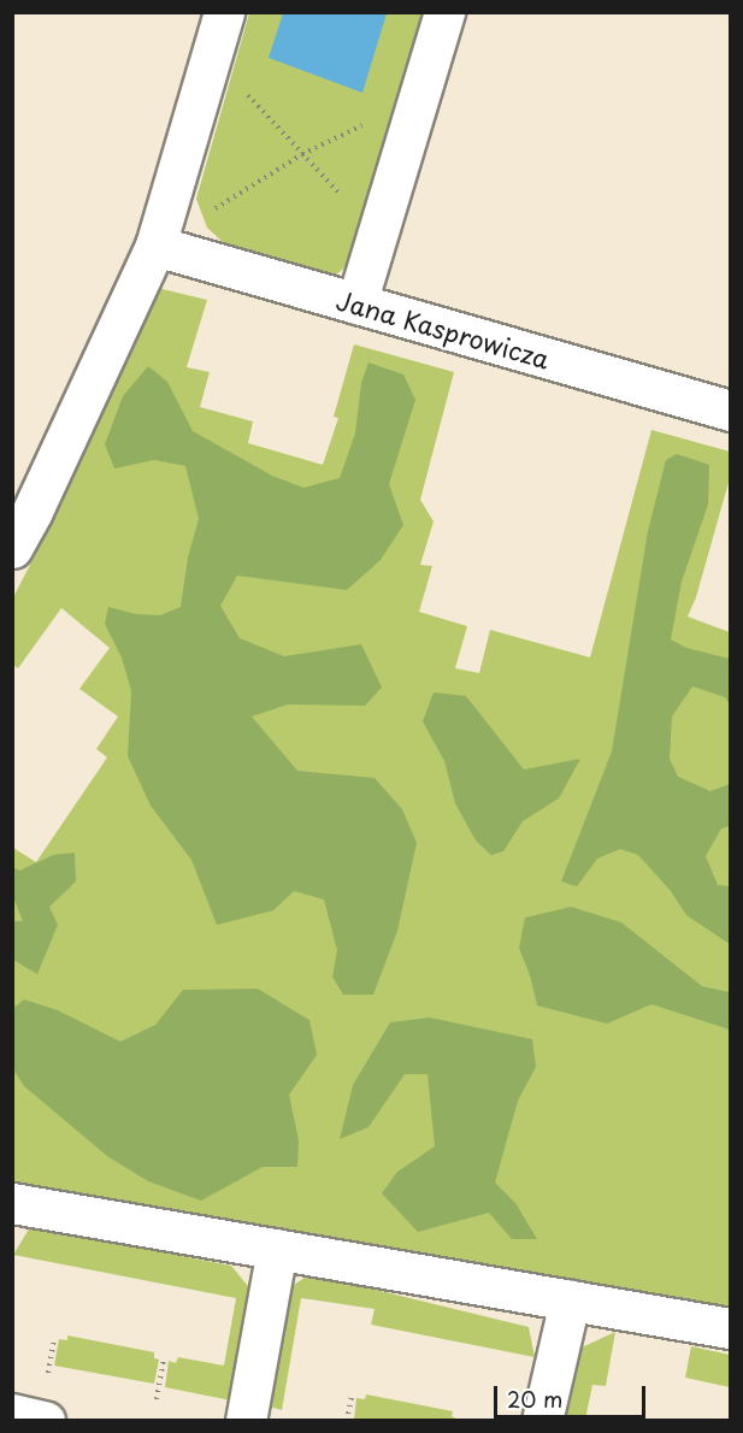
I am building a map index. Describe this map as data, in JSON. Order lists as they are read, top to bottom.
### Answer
{
  "streets": {
    "street": ["Jana Kasprowicza"]
  },
  "scale_bar": "20 m"
}
